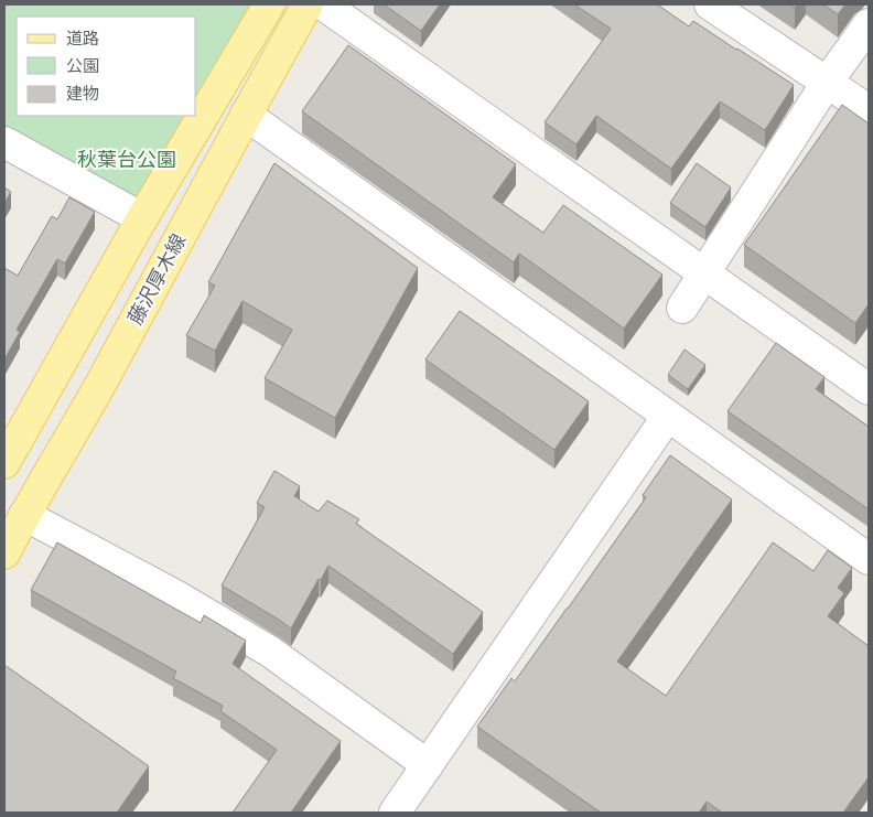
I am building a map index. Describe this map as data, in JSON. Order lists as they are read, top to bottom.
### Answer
{
  "streets": {
    "main road": ["藤沢厚木線"]
  },
  "parks": ["秋葉台公園"],
  "legend": ["道路", "公園", "建物"]
}
